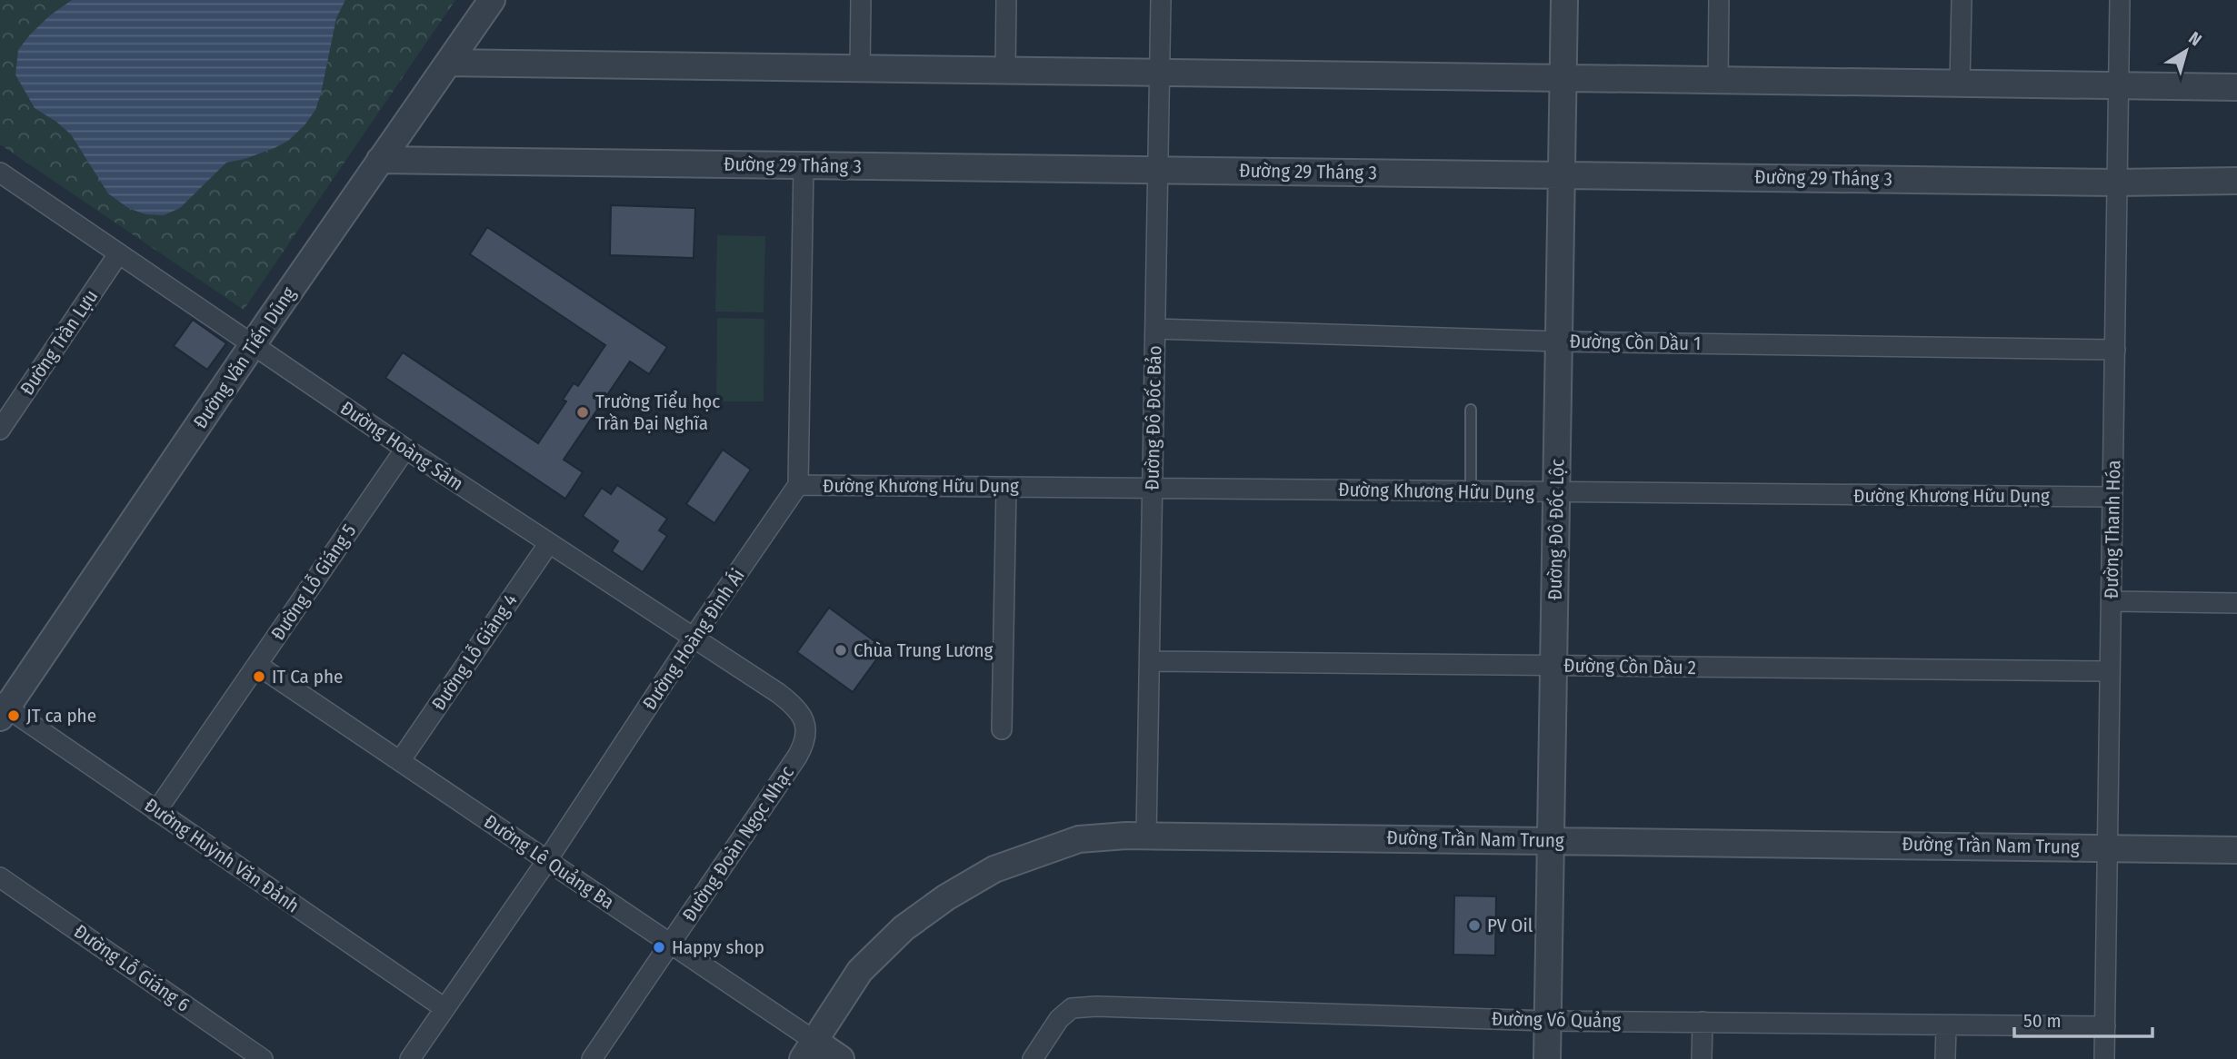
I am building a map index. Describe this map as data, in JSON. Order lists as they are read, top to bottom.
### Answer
{
  "streets": {
    "street": [
      "Đường 29 Tháng 3",
      "Đường Trần Lựu",
      "Đường Cồn Dầu 1",
      "Đường Văn Tiến Dũng",
      "Đường Đô Đốc Bảo",
      "Đường Hoàng Sâm",
      "Đường Khương Hữu Dụng",
      "Đường Đô Đốc Lộc",
      "Đường Thanh Hóa",
      "Đường Lỗ Giáng 5",
      "Đường Hoàng Đình Ái",
      "Đường Lỗ Giáng 4",
      "Đường Cồn Dầu 2",
      "Đường Trần Nam Trung",
      "Đường Đoàn Ngọc Nhạc",
      "Đường Huỳnh Văn Đảnh",
      "Đường Lê Quảng Ba",
      "Đường Lỗ Giáng 6",
      "Đường Võ Quảng"
    ]
  },
  "crossings": [
    ["Đường 29 Tháng 3", "Đường Văn Tiến Dũng"],
    ["Đường 29 Tháng 3", "Đường Đô Đốc Bảo"],
    ["Đường 29 Tháng 3", "Đường Đô Đốc Lộc"],
    ["Đường 29 Tháng 3", "Đường Thanh Hóa"],
    ["Đường Trần Lựu", "Đường Hoàng Sâm"],
    ["Đường Cồn Dầu 1", "Đường Đô Đốc Bảo"],
    ["Đường Cồn Dầu 1", "Đường Đô Đốc Lộc"],
    ["Đường Cồn Dầu 1", "Đường Thanh Hóa"],
    ["Đường Văn Tiến Dũng", "Đường Hoàng Sâm"],
    ["Đường Văn Tiến Dũng", "Đường Huỳnh Văn Đảnh"],
    ["Đường Đô Đốc Bảo", "Đường Khương Hữu Dụng"],
    ["Đường Đô Đốc Bảo", "Đường Cồn Dầu 2"],
    ["Đường Đô Đốc Bảo", "Đường Trần Nam Trung"],
    ["Đường Hoàng Sâm", "Đường Lỗ Giáng 5"],
    ["Đường Hoàng Sâm", "Đường Hoàng Đình Ái"],
    ["Đường Hoàng Sâm", "Đường Lỗ Giáng 4"],
    ["Đường Hoàng Sâm", "Đường Đoàn Ngọc Nhạc"],
    ["Đường Khương Hữu Dụng", "Đường Đô Đốc Lộc"],
    ["Đường Khương Hữu Dụng", "Đường Thanh Hóa"],
    ["Đường Khương Hữu Dụng", "Đường Hoàng Đình Ái"],
    ["Đường Đô Đốc Lộc", "Đường Cồn Dầu 2"],
    ["Đường Đô Đốc Lộc", "Đường Trần Nam Trung"],
    ["Đường Đô Đốc Lộc", "Đường Võ Quảng"],
    ["Đường Thanh Hóa", "Đường Cồn Dầu 2"],
    ["Đường Thanh Hóa", "Đường Trần Nam Trung"],
    ["Đường Thanh Hóa", "Đường Võ Quảng"],
    ["Đường Lỗ Giáng 5", "Đường Huỳnh Văn Đảnh"],
    ["Đường Lỗ Giáng 5", "Đường Lê Quảng Ba"],
    ["Đường Hoàng Đình Ái", "Đường Huỳnh Văn Đảnh"],
    ["Đường Hoàng Đình Ái", "Đường Lê Quảng Ba"],
    ["Đường Lỗ Giáng 4", "Đường Lê Quảng Ba"],
    ["Đường Trần Nam Trung", "Đường Lê Quảng Ba"],
    ["Đường Đoàn Ngọc Nhạc", "Đường Lê Quảng Ba"]
  ],
  "places": [
    "Trường Tiểu học Trần Đại Nghĩa",
    "Chùa Trung Lương",
    "IT Ca phe",
    "JT ca phe",
    "PV Oil",
    "Happy shop"
  ],
  "scale_bar": "50 m",
  "north": "top right"
}
